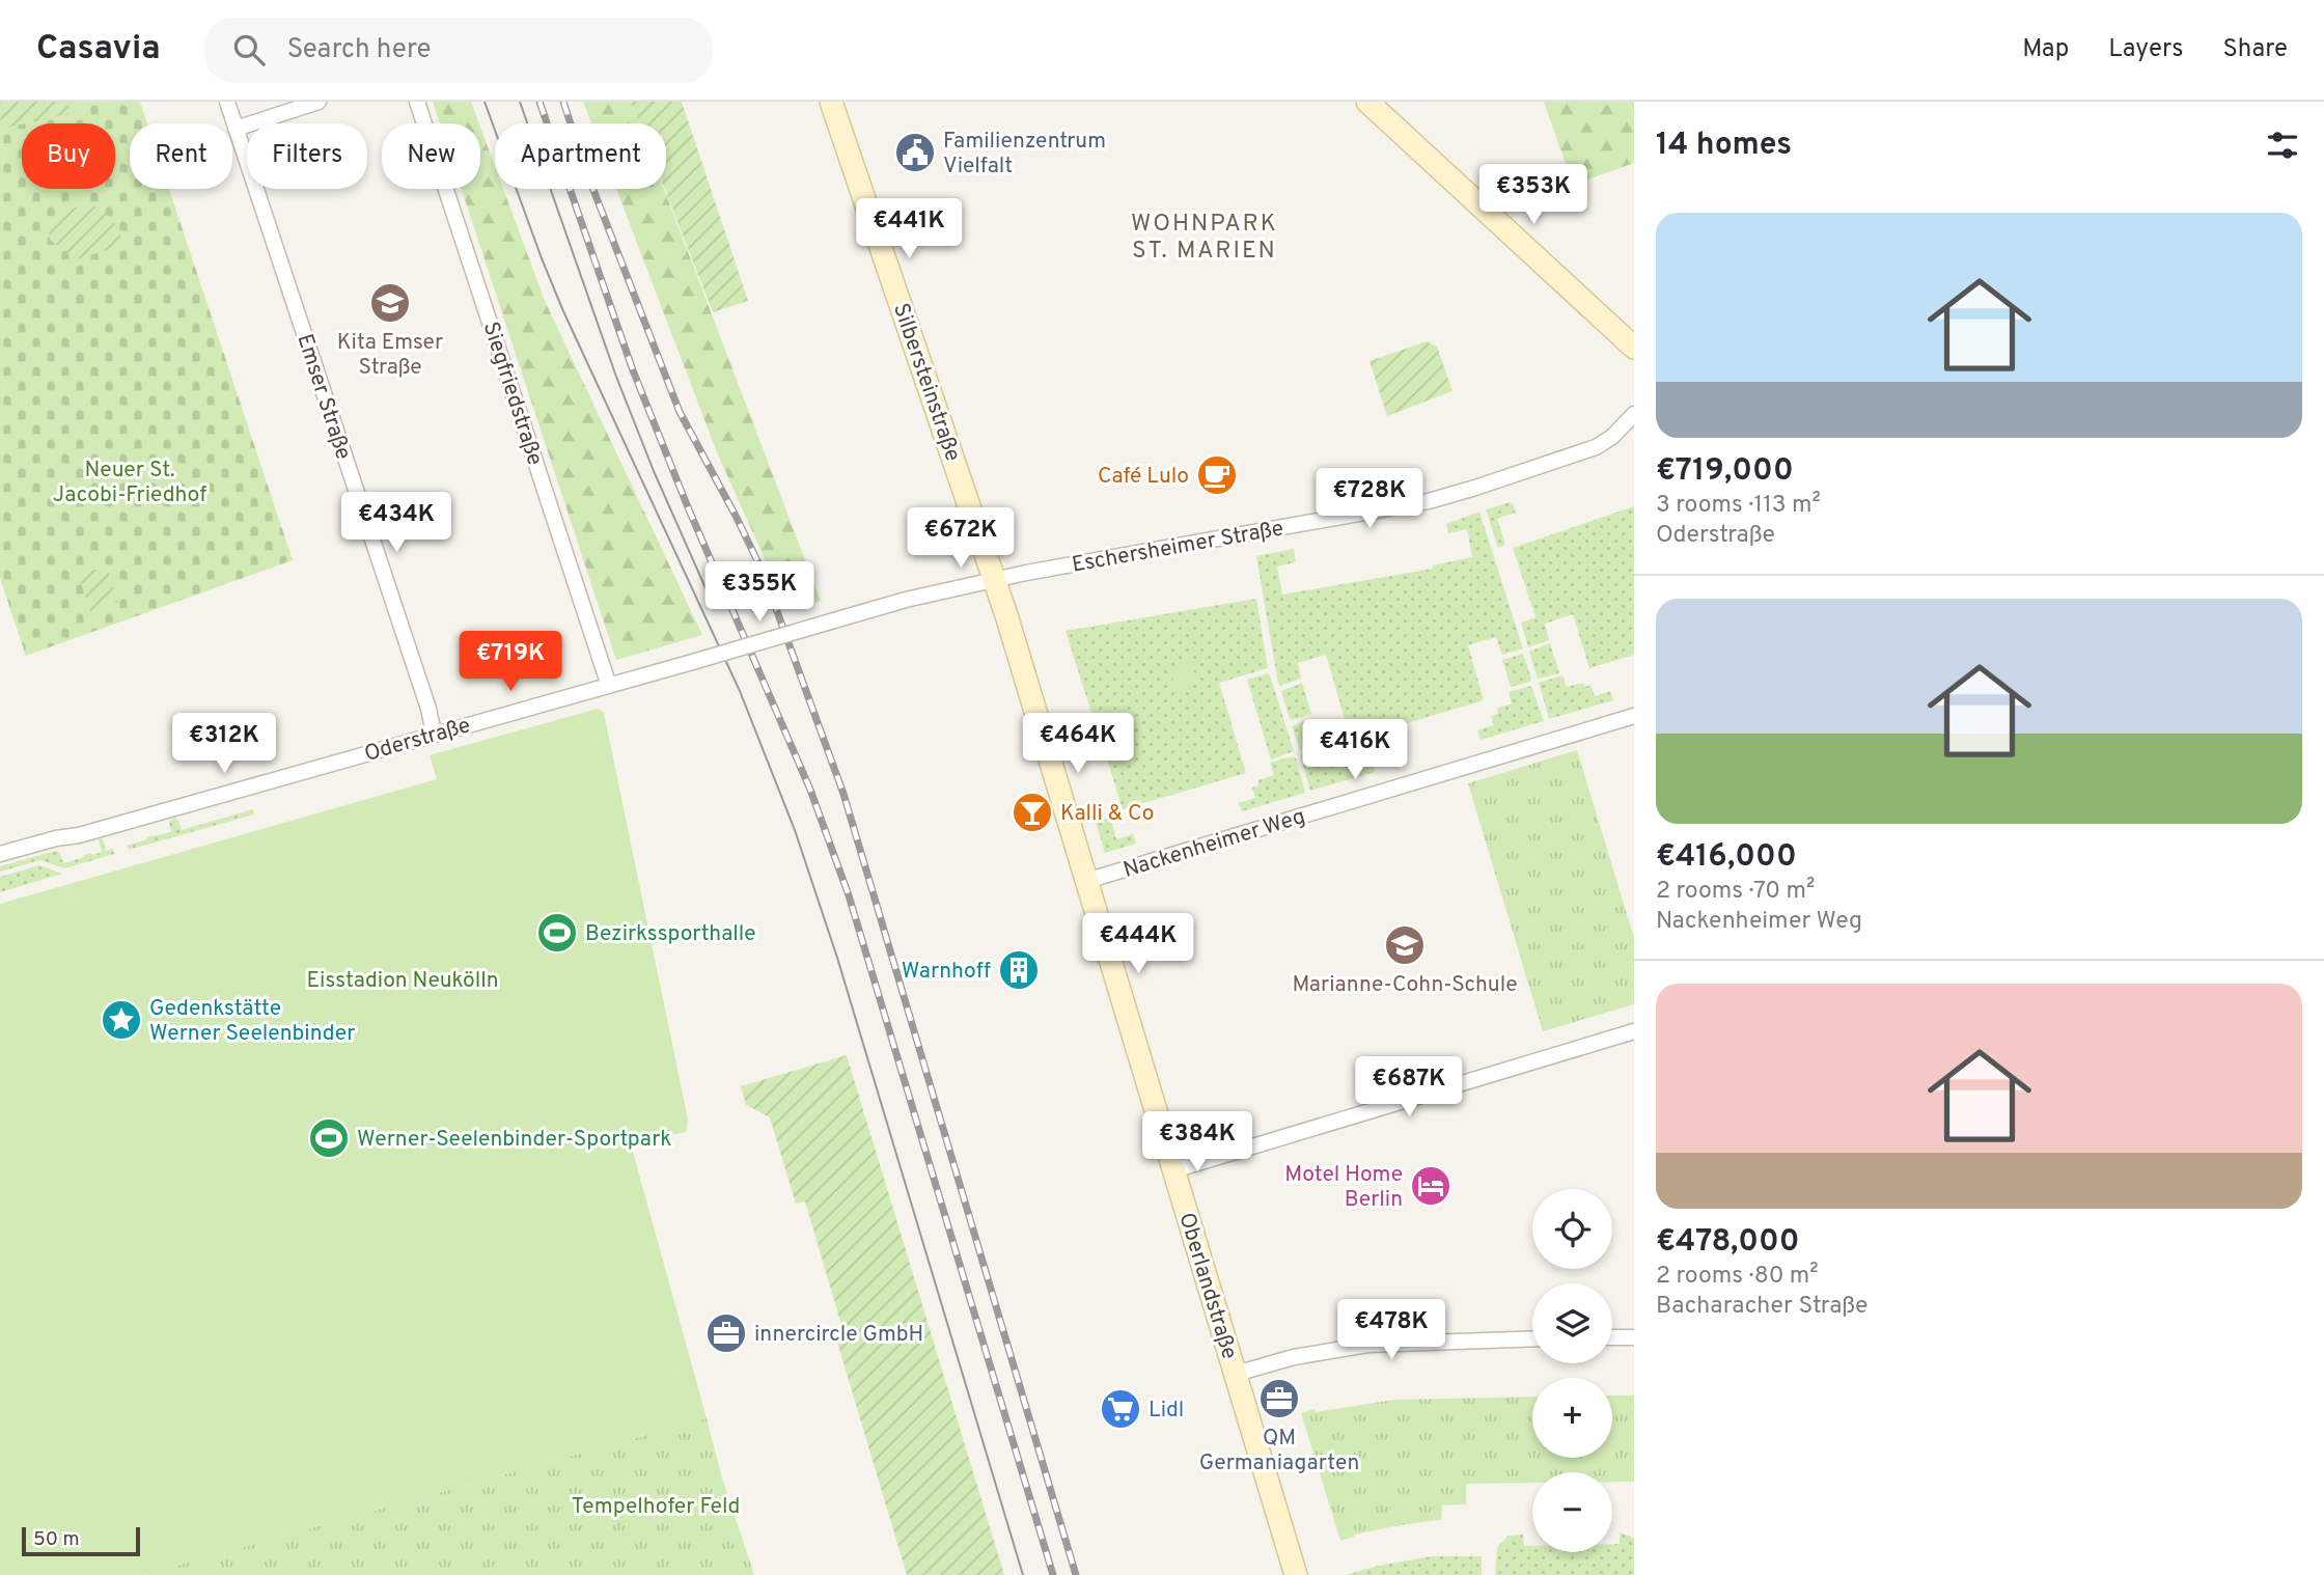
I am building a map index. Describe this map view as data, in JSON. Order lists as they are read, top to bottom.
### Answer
{
  "streets": {
    "street": [
      "Silbersteinstraße",
      "Siegfriedstraße",
      "Emser Straße",
      "Eschersheimer Straße",
      "Oderstraße",
      "Nackenheimer Weg",
      "Oberlandstraße"
    ]
  },
  "crossings": [
    ["Silbersteinstraße", "Eschersheimer Straße"],
    ["Silbersteinstraße", "Oberlandstraße"],
    ["Siegfriedstraße", "Oderstraße"],
    ["Emser Straße", "Oderstraße"],
    ["Eschersheimer Straße", "Oderstraße"],
    ["Eschersheimer Straße", "Oberlandstraße"],
    ["Nackenheimer Weg", "Oberlandstraße"]
  ],
  "districts": ["WOHNPARK ST. MARIEN"],
  "parks": ["Neuer St. Jacobi-Friedhof", "Eisstadion Neukölln", "Tempelhofer Feld"],
  "places": {
    "public building": ["Familienzentrum Vielfalt"],
    "school or university": ["Kita Emser Straße", "Marianne-Cohn-Schule"],
    "cafe": ["Café Lulo"],
    "bar": ["Kalli & Co"],
    "sports": ["Bezirkssporthalle", "Werner-Seelenbinder-Sportpark"],
    "building": ["Warnhoff"],
    "place": ["Gedenkstätte Werner Seelenbinder"],
    "hotel": ["Motel Home Berlin"],
    "office": ["innercircle GmbH", "QM Germaniagarten"],
    "supermarket": ["Lidl"]
  },
  "scale_bar": "50 m",
  "page": {
    "header": "Casavia",
    "search": "Search here",
    "nav": ["Map", "Layers", "Share"],
    "heading": "14 homes",
    "chip": [
      "Buy",
      "Rent",
      "Filters",
      "New",
      "Apartment"
    ],
    "price": [
      "€353K",
      "€441K",
      "€728K",
      "€434K",
      "€672K",
      "€355K",
      "€719K",
      "€312K",
      "€464K",
      "€416K",
      "€444K",
      "€687K",
      "€384K",
      "€478K"
    ],
    "list": [
      {
        "name": "€719,000",
        "note": "3 rooms · 113 m² · Oderstraße"
      },
      {
        "name": "€416,000",
        "note": "2 rooms · 70 m² · Nackenheimer Weg"
      },
      {
        "name": "€478,000",
        "note": "2 rooms · 80 m² · Bacharacher Straße"
      }
    ],
    "map_buttons": ["+", "−"],
    "scale": "50 m"
  }
}
